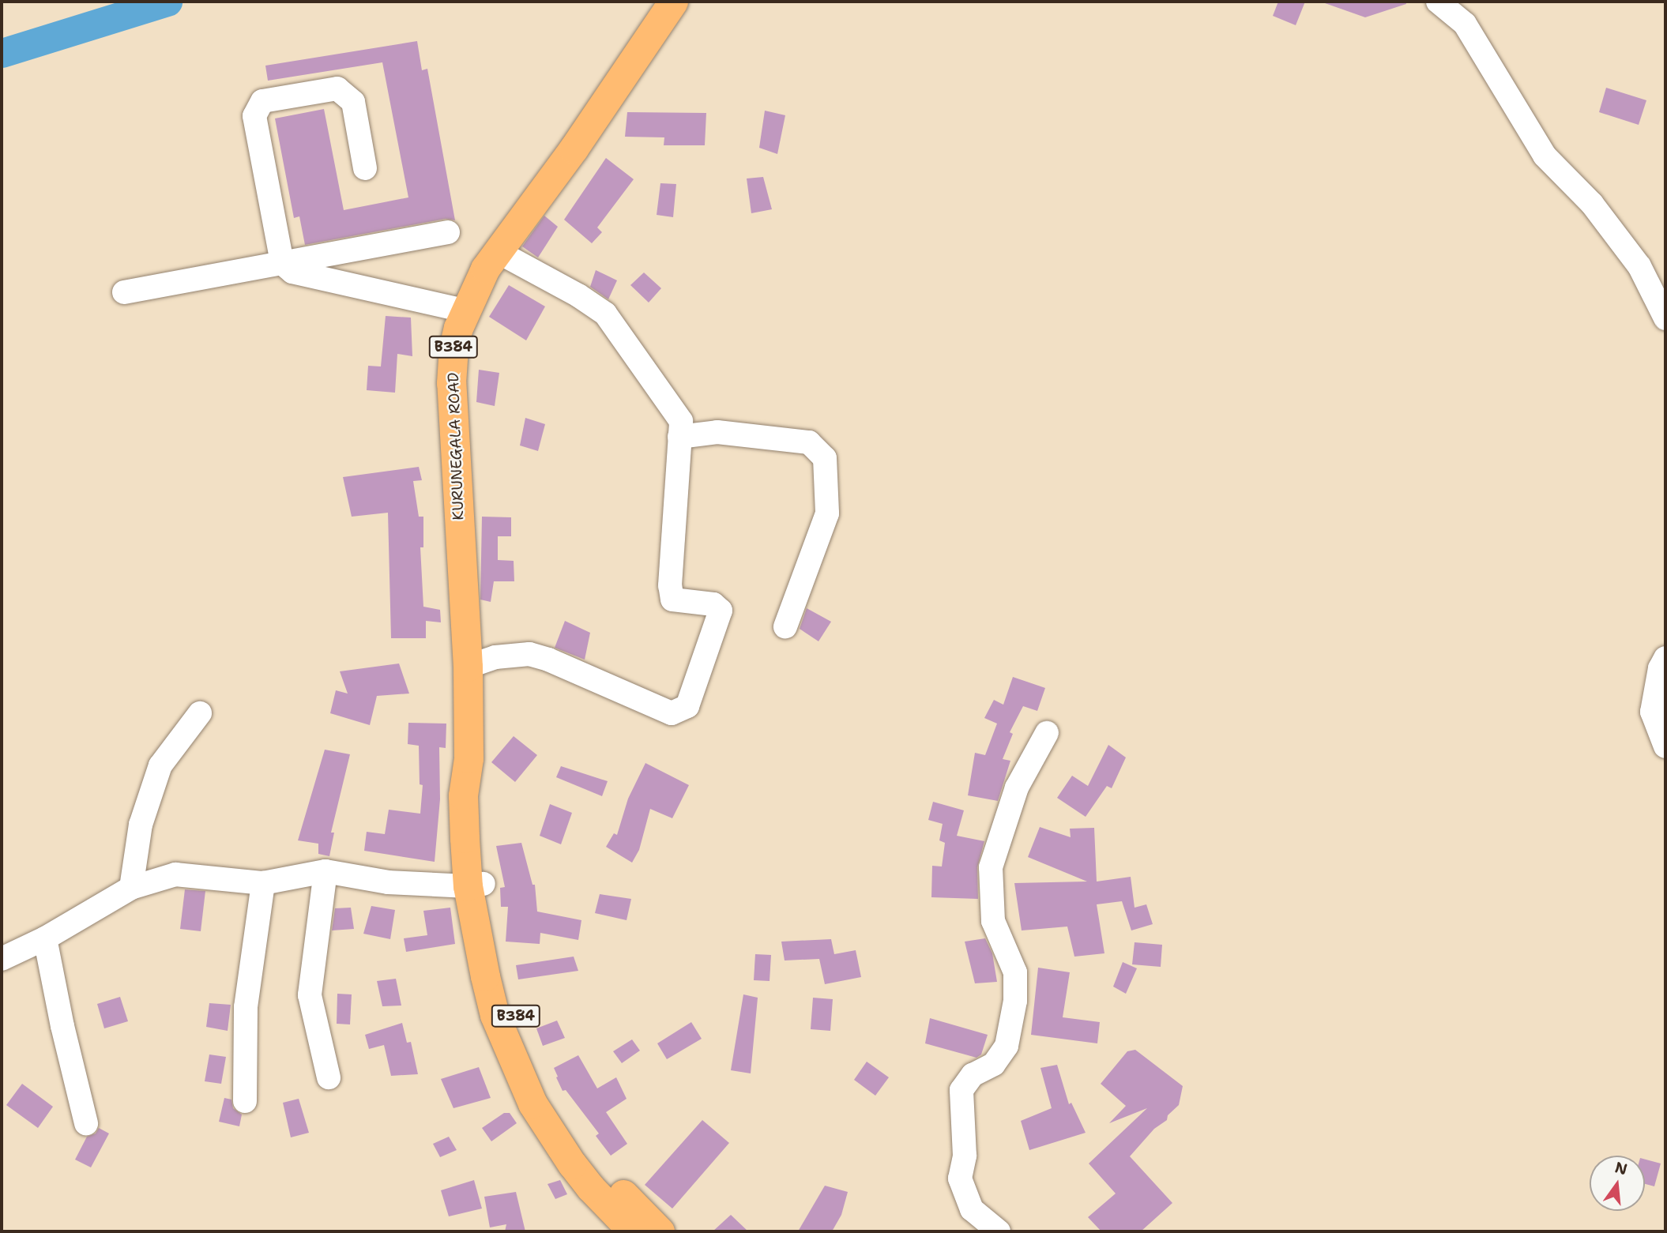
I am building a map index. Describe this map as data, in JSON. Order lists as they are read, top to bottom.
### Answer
{
  "streets": {
    "main road": ["B384", "KURUNEGALA ROAD"]
  },
  "north": "top"
}
